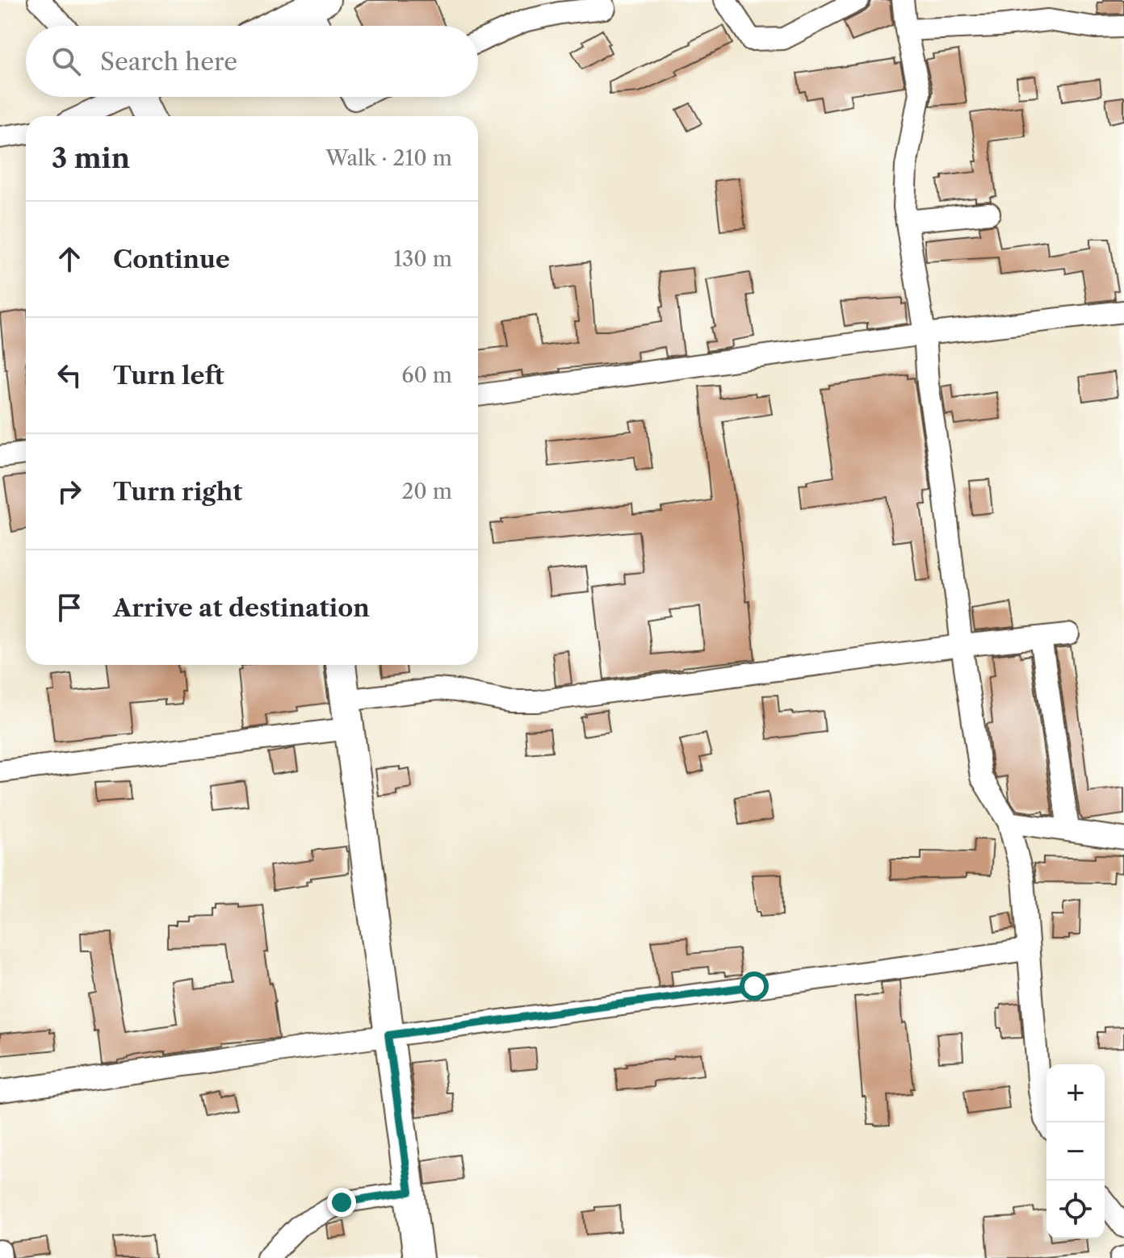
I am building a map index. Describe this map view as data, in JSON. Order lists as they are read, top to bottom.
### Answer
{
  "page": {
    "search": "Search here",
    "heading": ["3 min", "Walk · 210 m"],
    "list": [
      ["Continue", "130 m"],
      ["Turn left", "60 m"],
      ["Turn right", "20 m"],
      "Arrive at destination"
    ],
    "map_buttons": ["+", "−"]
  }
}
